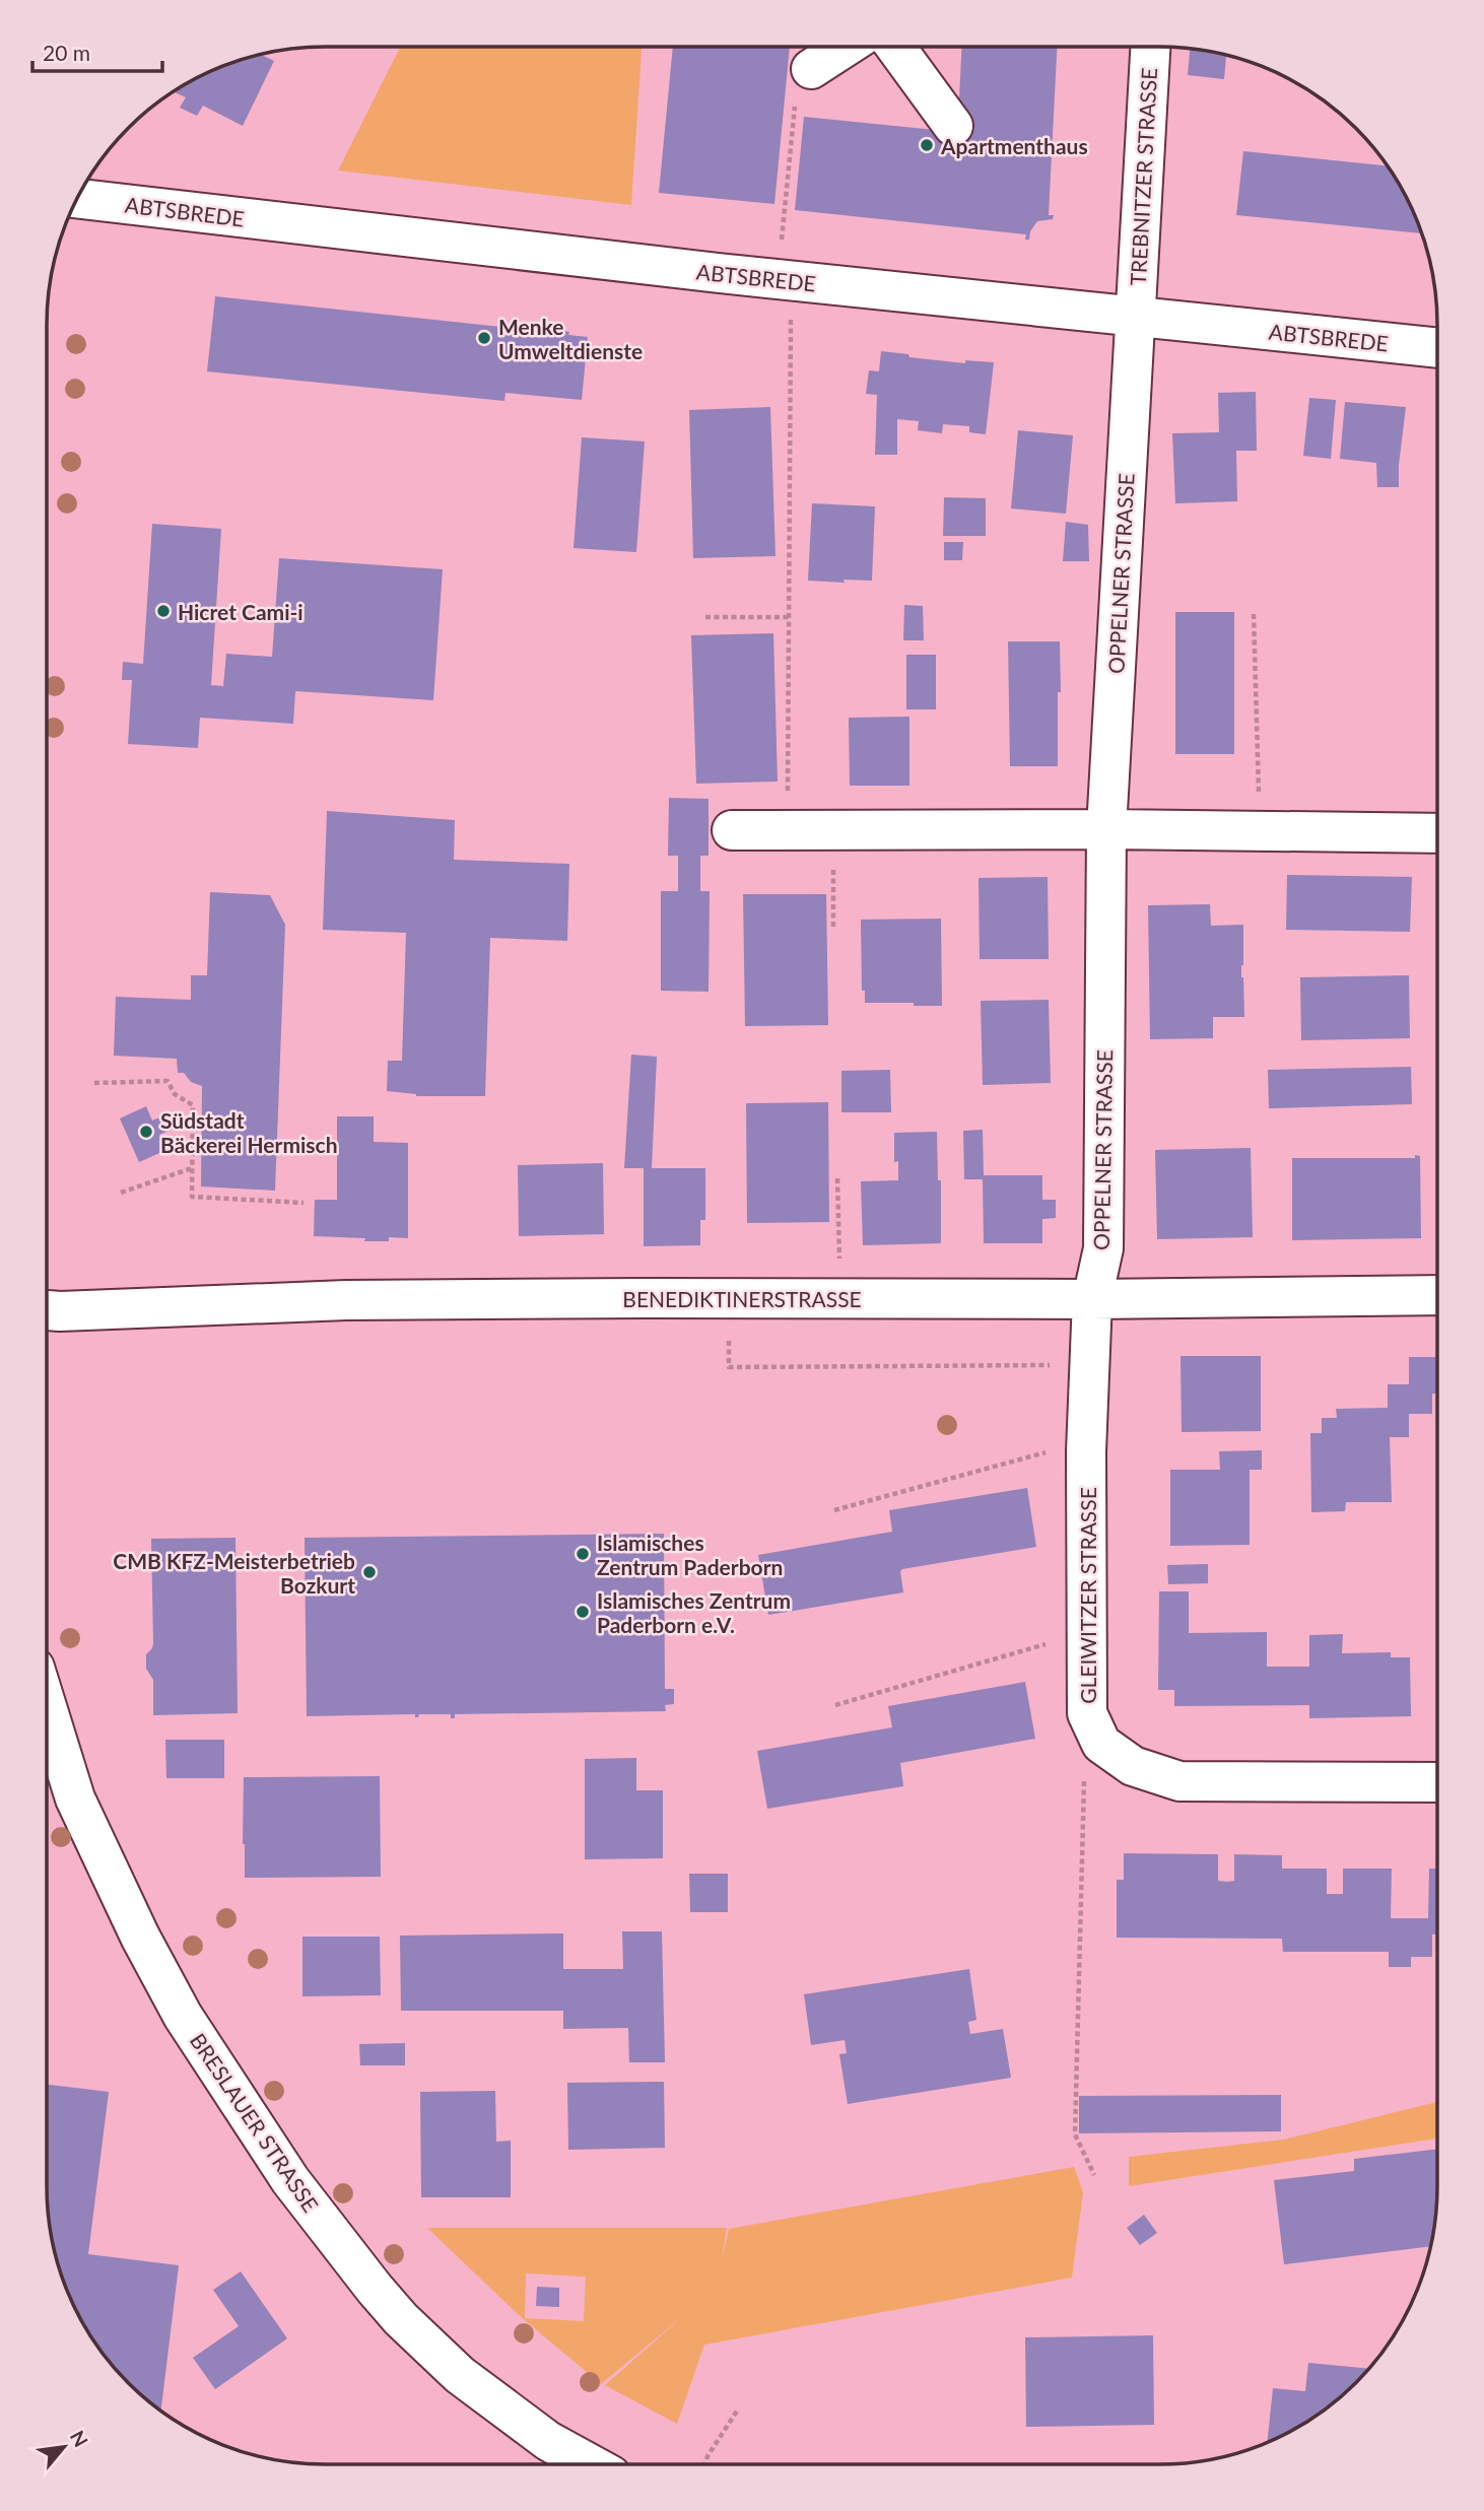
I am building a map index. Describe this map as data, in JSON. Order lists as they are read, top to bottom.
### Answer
{
  "streets": {
    "street": [
      "TREBNITZER STRASSE",
      "ABTSBREDE",
      "OPPELNER STRASSE",
      "BENEDIKTINERSTRASSE",
      "GLEIWITZER STRASSE",
      "BRESLAUER STRASSE"
    ]
  },
  "crossings": [
    ["TREBNITZER STRASSE", "ABTSBREDE"],
    ["TREBNITZER STRASSE", "OPPELNER STRASSE"],
    ["ABTSBREDE", "OPPELNER STRASSE"],
    ["OPPELNER STRASSE", "BENEDIKTINERSTRASSE"],
    ["OPPELNER STRASSE", "GLEIWITZER STRASSE"],
    ["BENEDIKTINERSTRASSE", "GLEIWITZER STRASSE"]
  ],
  "places": [
    "Apartmenthaus",
    "Menke Umweltdienste",
    "Hicret Cami-i",
    "Südstadt Bäckerei Hermisch",
    "Islamisches Zentrum Paderborn",
    "CMB KFZ-Meisterbetrieb Bozkurt",
    "Islamisches Zentrum Paderborn e.V."
  ],
  "scale_bar": "20 m",
  "north": "top right"
}
